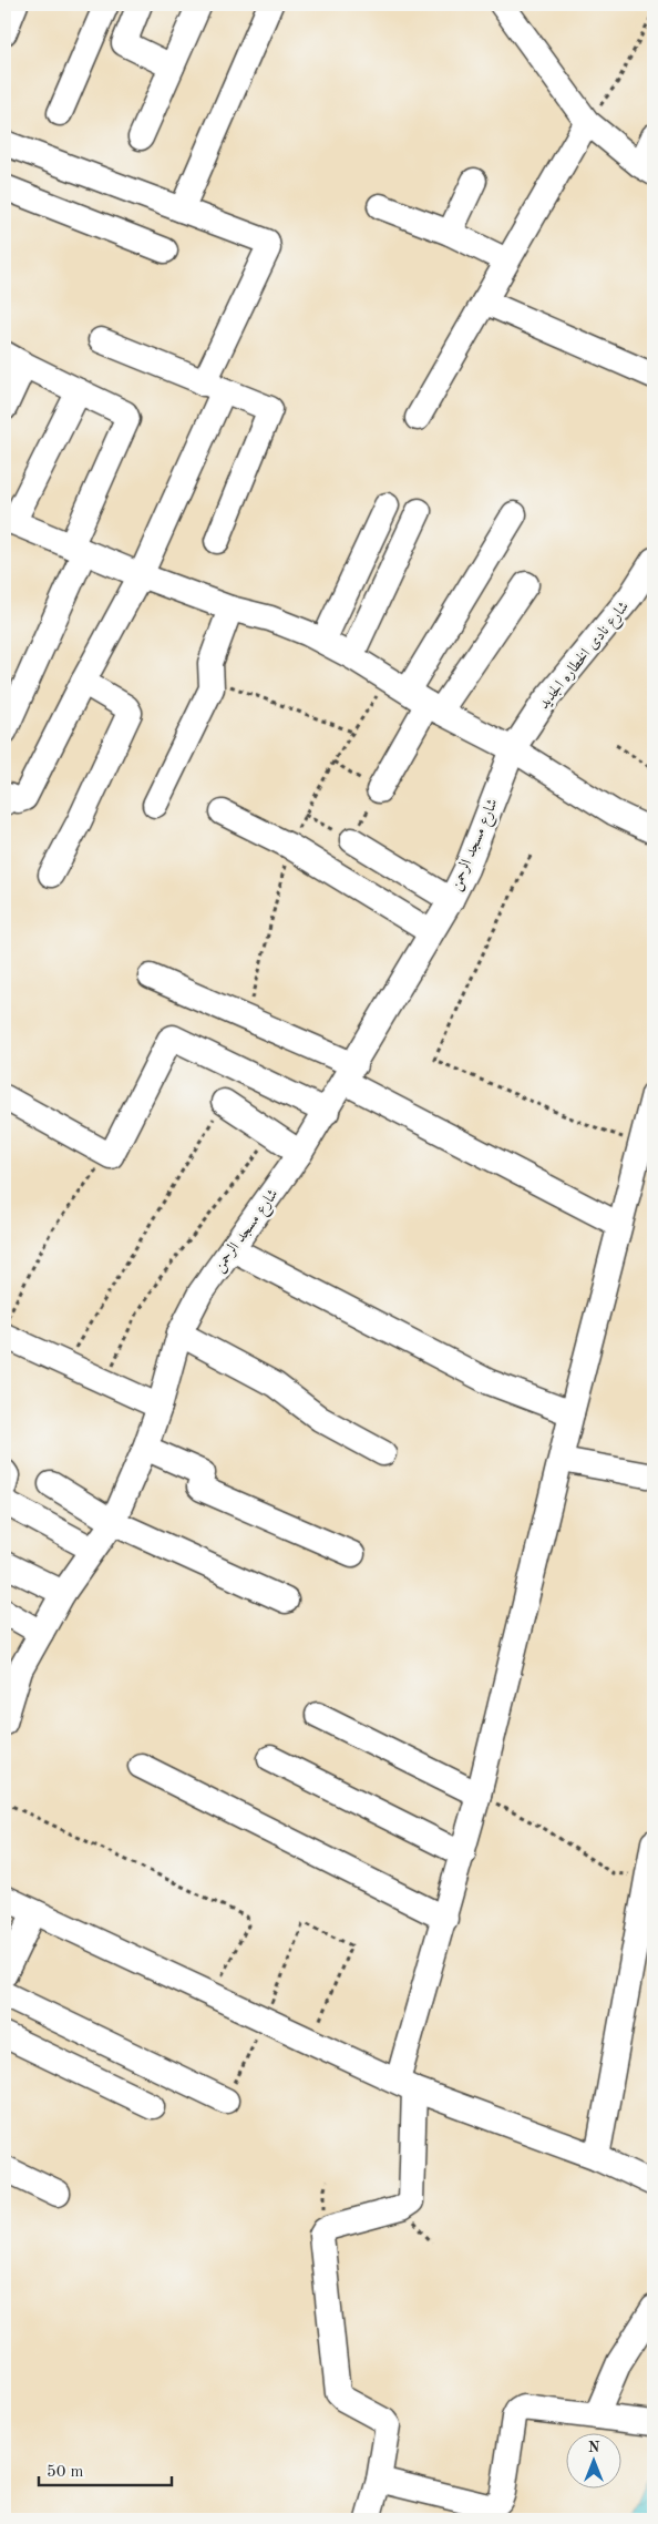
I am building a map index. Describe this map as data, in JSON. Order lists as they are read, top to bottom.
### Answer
{
  "streets": {
    "street": ["شارع نادى الخطاره الجديد", "شارع مسجد الرحمن"]
  },
  "crossings": [
    ["شارع نادى الخطاره الجديد", "شارع مسجد الرحمن"]
  ],
  "scale_bar": "50 m",
  "north": "top"
}
